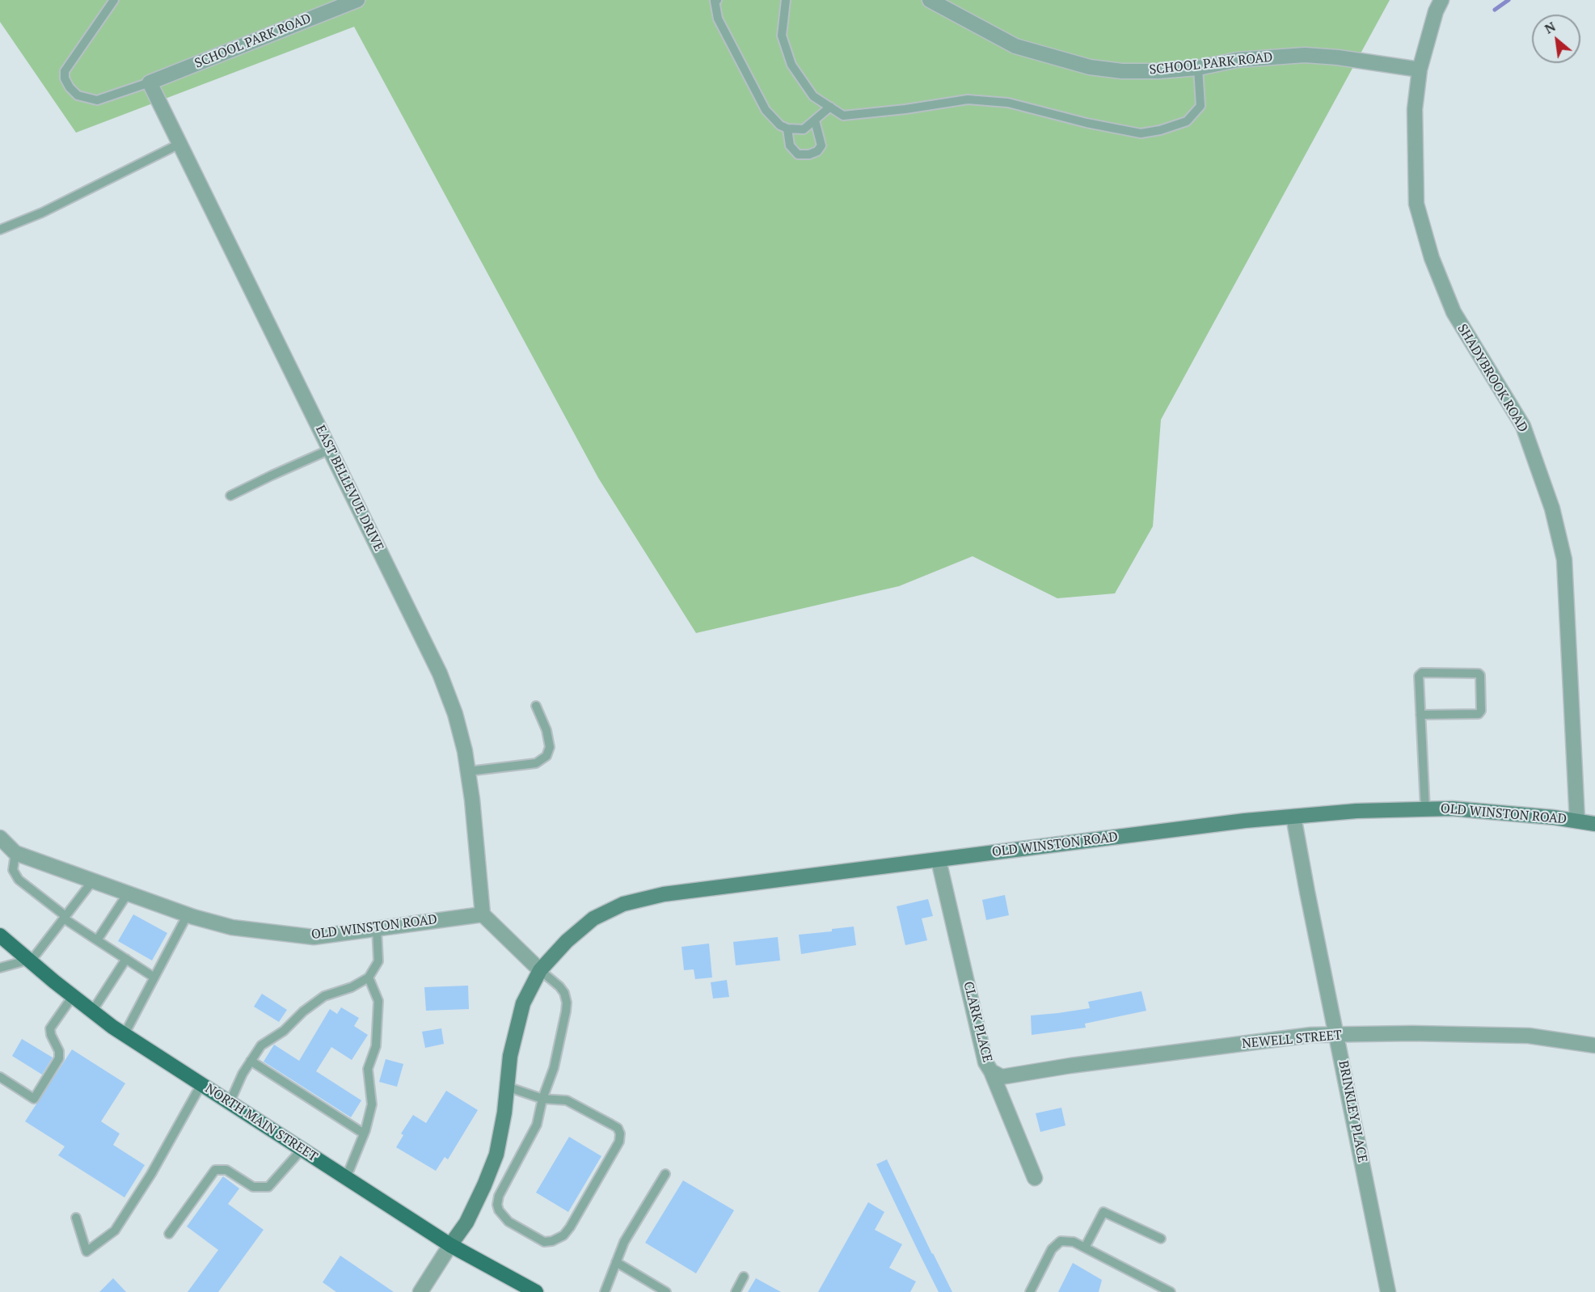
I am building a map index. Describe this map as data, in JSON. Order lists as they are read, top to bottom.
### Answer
{
  "streets": {
    "main road": ["NORTH MAIN STREET"],
    "street": [
      "SCHOOL PARK ROAD",
      "SHADYBROOK ROAD",
      "EAST BELLEVUE DRIVE",
      "OLD WINSTON ROAD",
      "CLARK PLACE",
      "NEWELL STREET",
      "BRINKLEY PLACE"
    ]
  },
  "crossings": [
    ["SCHOOL PARK ROAD", "SHADYBROOK ROAD"],
    ["SCHOOL PARK ROAD", "EAST BELLEVUE DRIVE"],
    ["SHADYBROOK ROAD", "OLD WINSTON ROAD"],
    ["EAST BELLEVUE DRIVE", "OLD WINSTON ROAD"],
    ["OLD WINSTON ROAD", "CLARK PLACE"],
    ["OLD WINSTON ROAD", "BRINKLEY PLACE"],
    ["OLD WINSTON ROAD", "NORTH MAIN STREET"],
    ["CLARK PLACE", "NEWELL STREET"],
    ["NEWELL STREET", "BRINKLEY PLACE"]
  ],
  "north": "top left"
}
